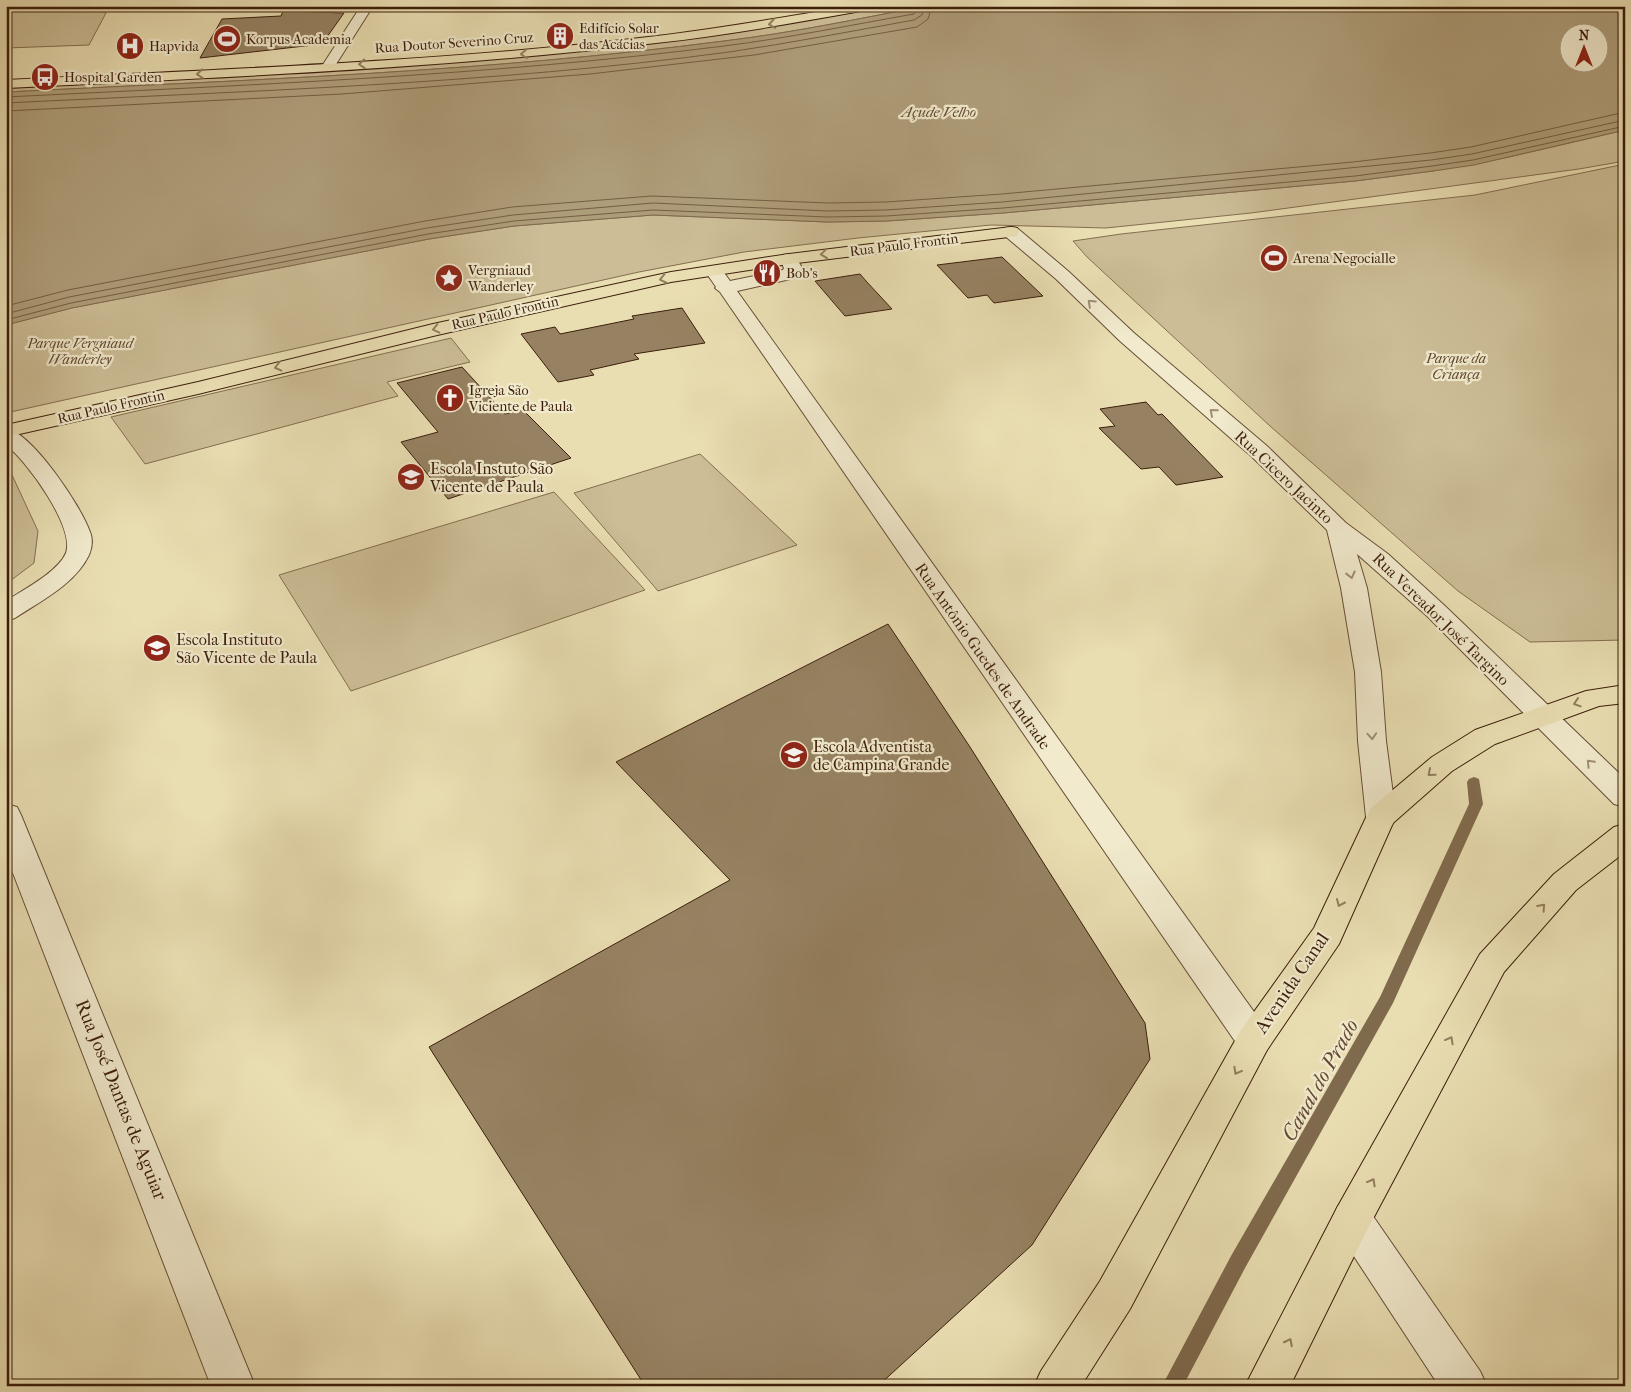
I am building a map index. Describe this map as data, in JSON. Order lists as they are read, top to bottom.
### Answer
{
  "streets": {
    "main road": ["Rua Doutor Severino Cruz", "Rua Paulo Frontin", "Avenida Canal"],
    "street": [
      "Rua Cicero Jacinto",
      "Rua Vereador José Targino",
      "Rua Antônio Guedes de Andrade",
      "Rua José Dantas de Aguiar"
    ]
  },
  "crossings": [
    ["Rua Paulo Frontin", "Rua Cicero Jacinto"],
    ["Rua Paulo Frontin", "Rua Antônio Guedes de Andrade"],
    ["Rua Cicero Jacinto", "Rua Vereador José Targino"],
    ["Rua Cicero Jacinto", "Avenida Canal"],
    ["Rua Vereador José Targino", "Avenida Canal"],
    ["Rua Antônio Guedes de Andrade", "Avenida Canal"]
  ],
  "one_way": ["Rua Doutor Severino Cruz", "Rua Paulo Frontin"],
  "water": ["Açude Velho", "Canal do Prado"],
  "parks": ["Parque Vergniaud Wanderley", "Parque da Criança"],
  "places": {
    "building": ["Edifício Solar das Acácias"],
    "sports": ["Korpus Academia", "Arena Negocialle"],
    "hospital": ["Hapvida"],
    "bus stop": ["Hospital Garden"],
    "restaurant": ["Bob's"],
    "place": ["Vergniaud Wanderley"],
    "church": ["Igreja São Viciente de Paula"],
    "school or university": ["Escola Instuto São Vicente de Paula", "Escola Instituto São Vicente de Paula", "Escola Adventista de Campina Grande"]
  },
  "north": "top"
}
